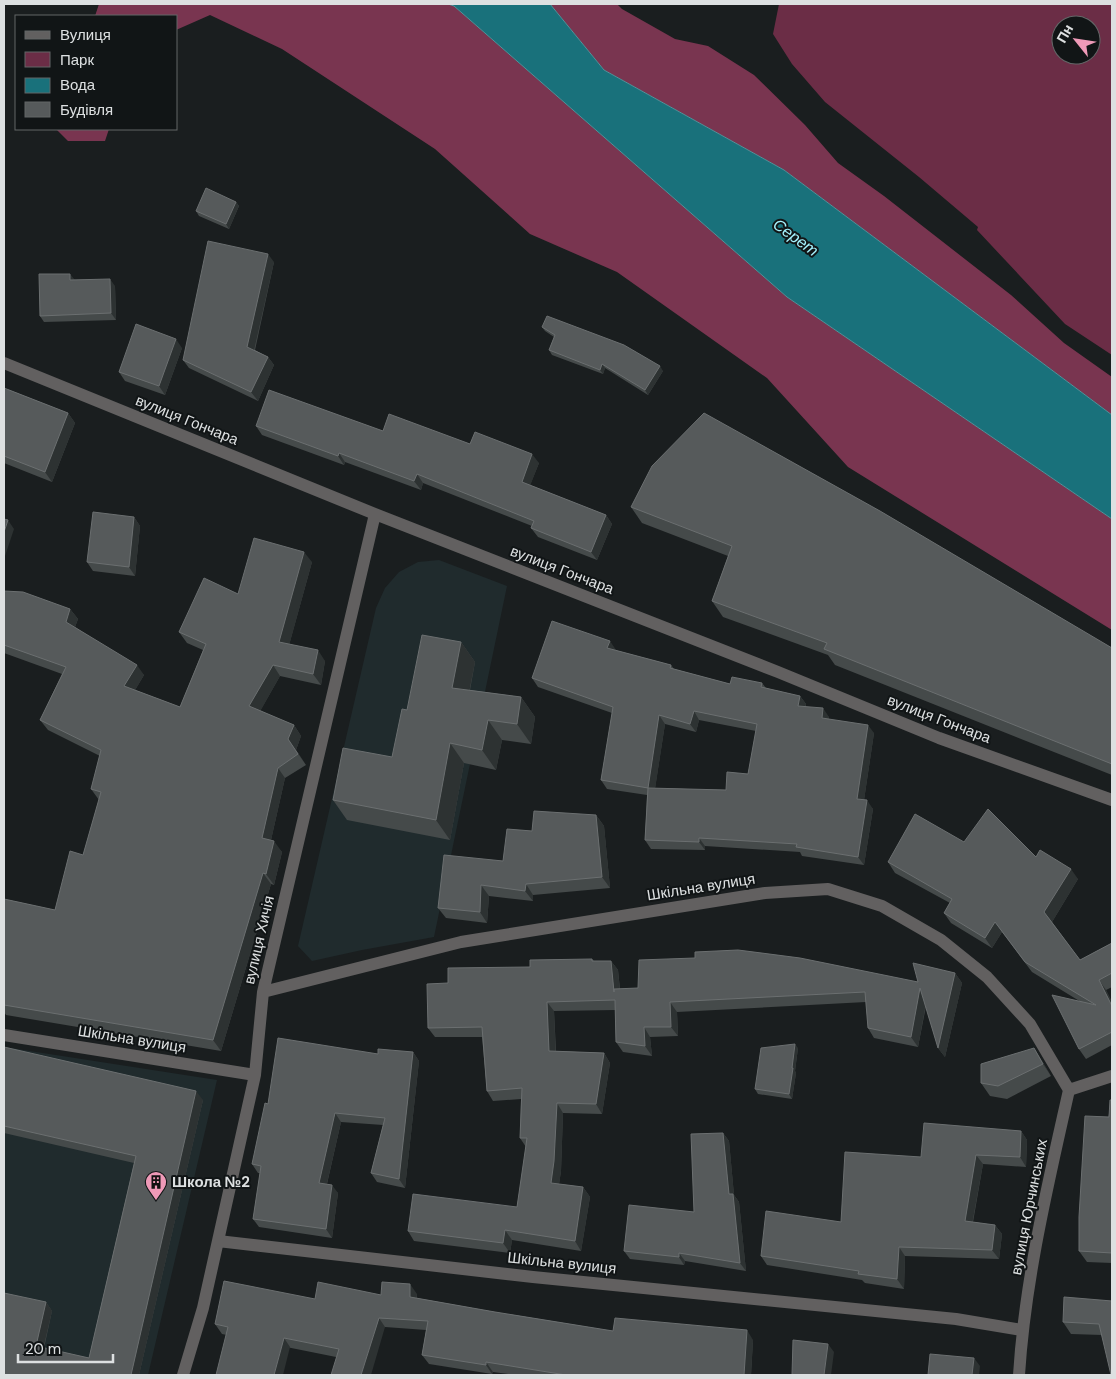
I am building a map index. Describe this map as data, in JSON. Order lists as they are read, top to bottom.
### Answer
{
  "streets": {
    "street": [
      "вулиця Гончара",
      "Шкільна вулиця",
      "вулиця Хичія",
      "вулиця Юрчинських"
    ]
  },
  "crossings": [
    ["вулиця Гончара", "вулиця Хичія"],
    ["Шкільна вулиця", "вулиця Хичія"],
    ["Шкільна вулиця", "вулиця Юрчинських"]
  ],
  "water": ["Серет"],
  "places": {
    "building": ["Школа №2"]
  },
  "legend": [
    "Вулиця",
    "Парк",
    "Вода",
    "Будівля"
  ],
  "scale_bar": "20 m",
  "north": "top left"
}
